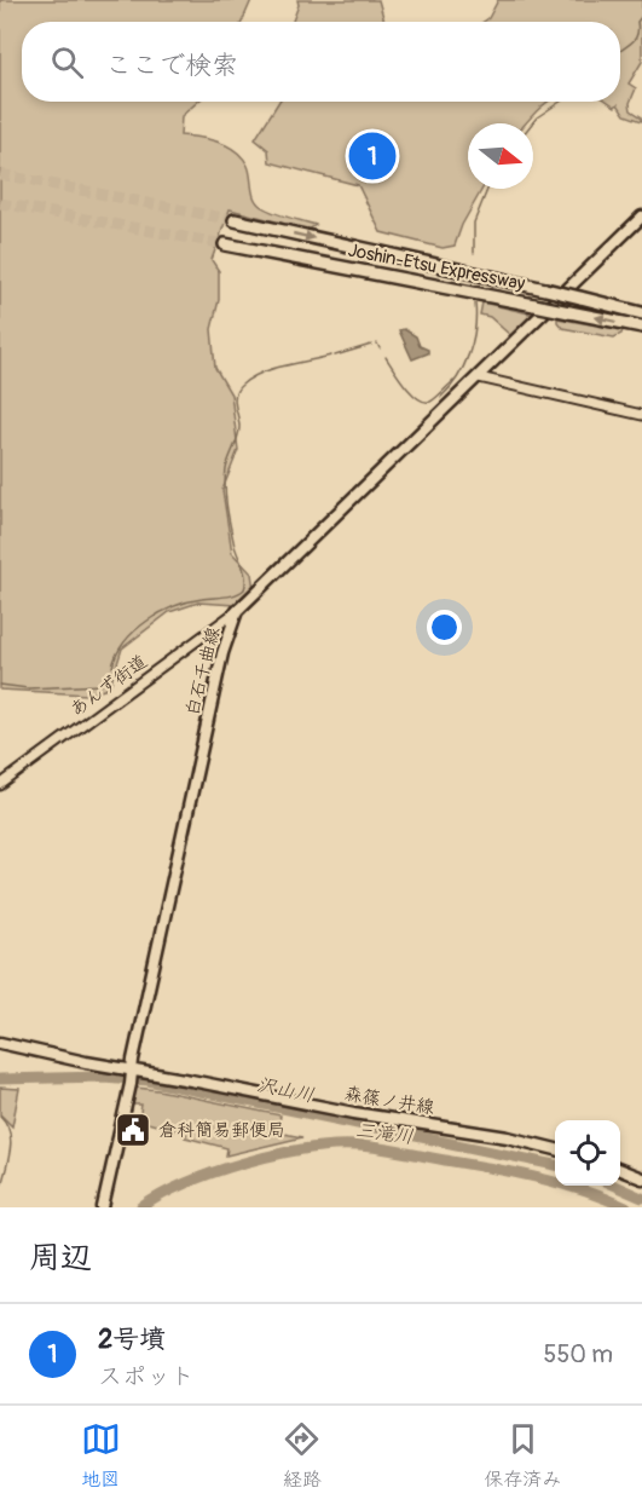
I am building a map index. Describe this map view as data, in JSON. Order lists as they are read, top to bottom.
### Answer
{
  "streets": {
    "highway": ["Joshin-Etsu Expressway"],
    "main road": ["白石千曲線", "森篠ノ井線"],
    "street": ["あんず街道"]
  },
  "crossings": [
    ["白石千曲線", "あんず街道"],
    ["白石千曲線", "森篠ノ井線"]
  ],
  "water": ["沢山川", "三滝川"],
  "places": {
    "public building": ["倉科簡易郵便局"]
  },
  "north": "right",
  "page": {
    "search": "ここで検索",
    "pins": "1",
    "heading": "周辺",
    "list": [
      {
        "mark": "1",
        "name": "2号墳",
        "note": "スポット",
        "value": "550 m"
      }
    ],
    "nav": ["地図", "経路", "保存済み"]
  }
}
